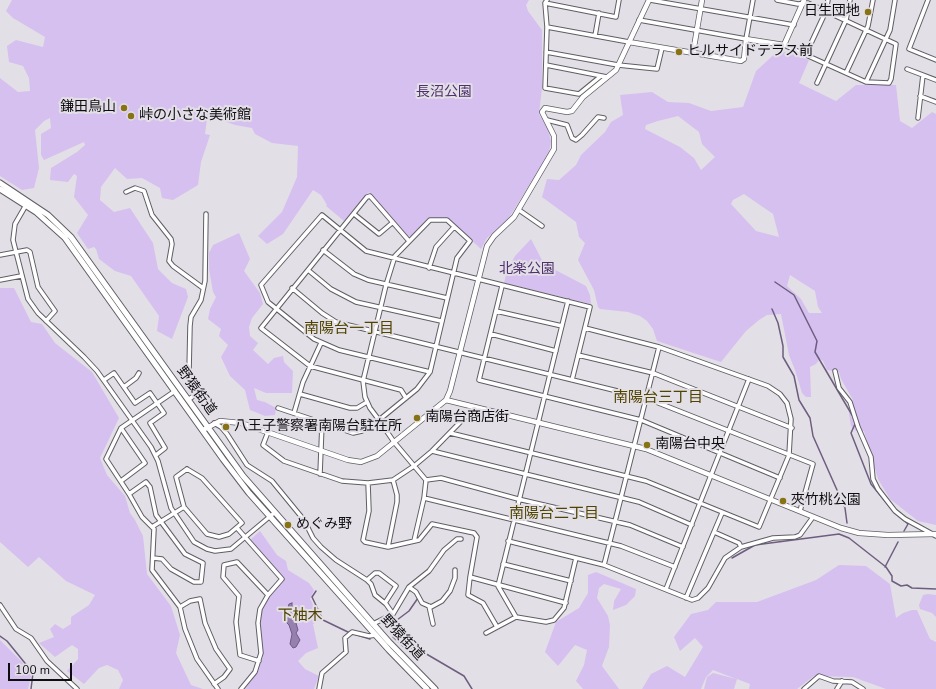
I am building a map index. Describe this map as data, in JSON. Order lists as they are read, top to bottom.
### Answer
{
  "streets": {
    "main road": ["野猿街道"]
  },
  "districts": [
    "南陽台一丁目",
    "南陽台三丁目",
    "南陽台二丁目",
    "下柚木"
  ],
  "parks": ["長沼公園", "北楽公園"],
  "places": [
    "日生団地",
    "ヒルサイドテラス前",
    "鎌田鳥山",
    "峠の小さな美術館",
    "南陽台商店街",
    "八王子警察署南陽台駐在所",
    "南陽台中央",
    "夾竹桃公園",
    "めぐみ野"
  ],
  "scale_bar": "100 m"
}
